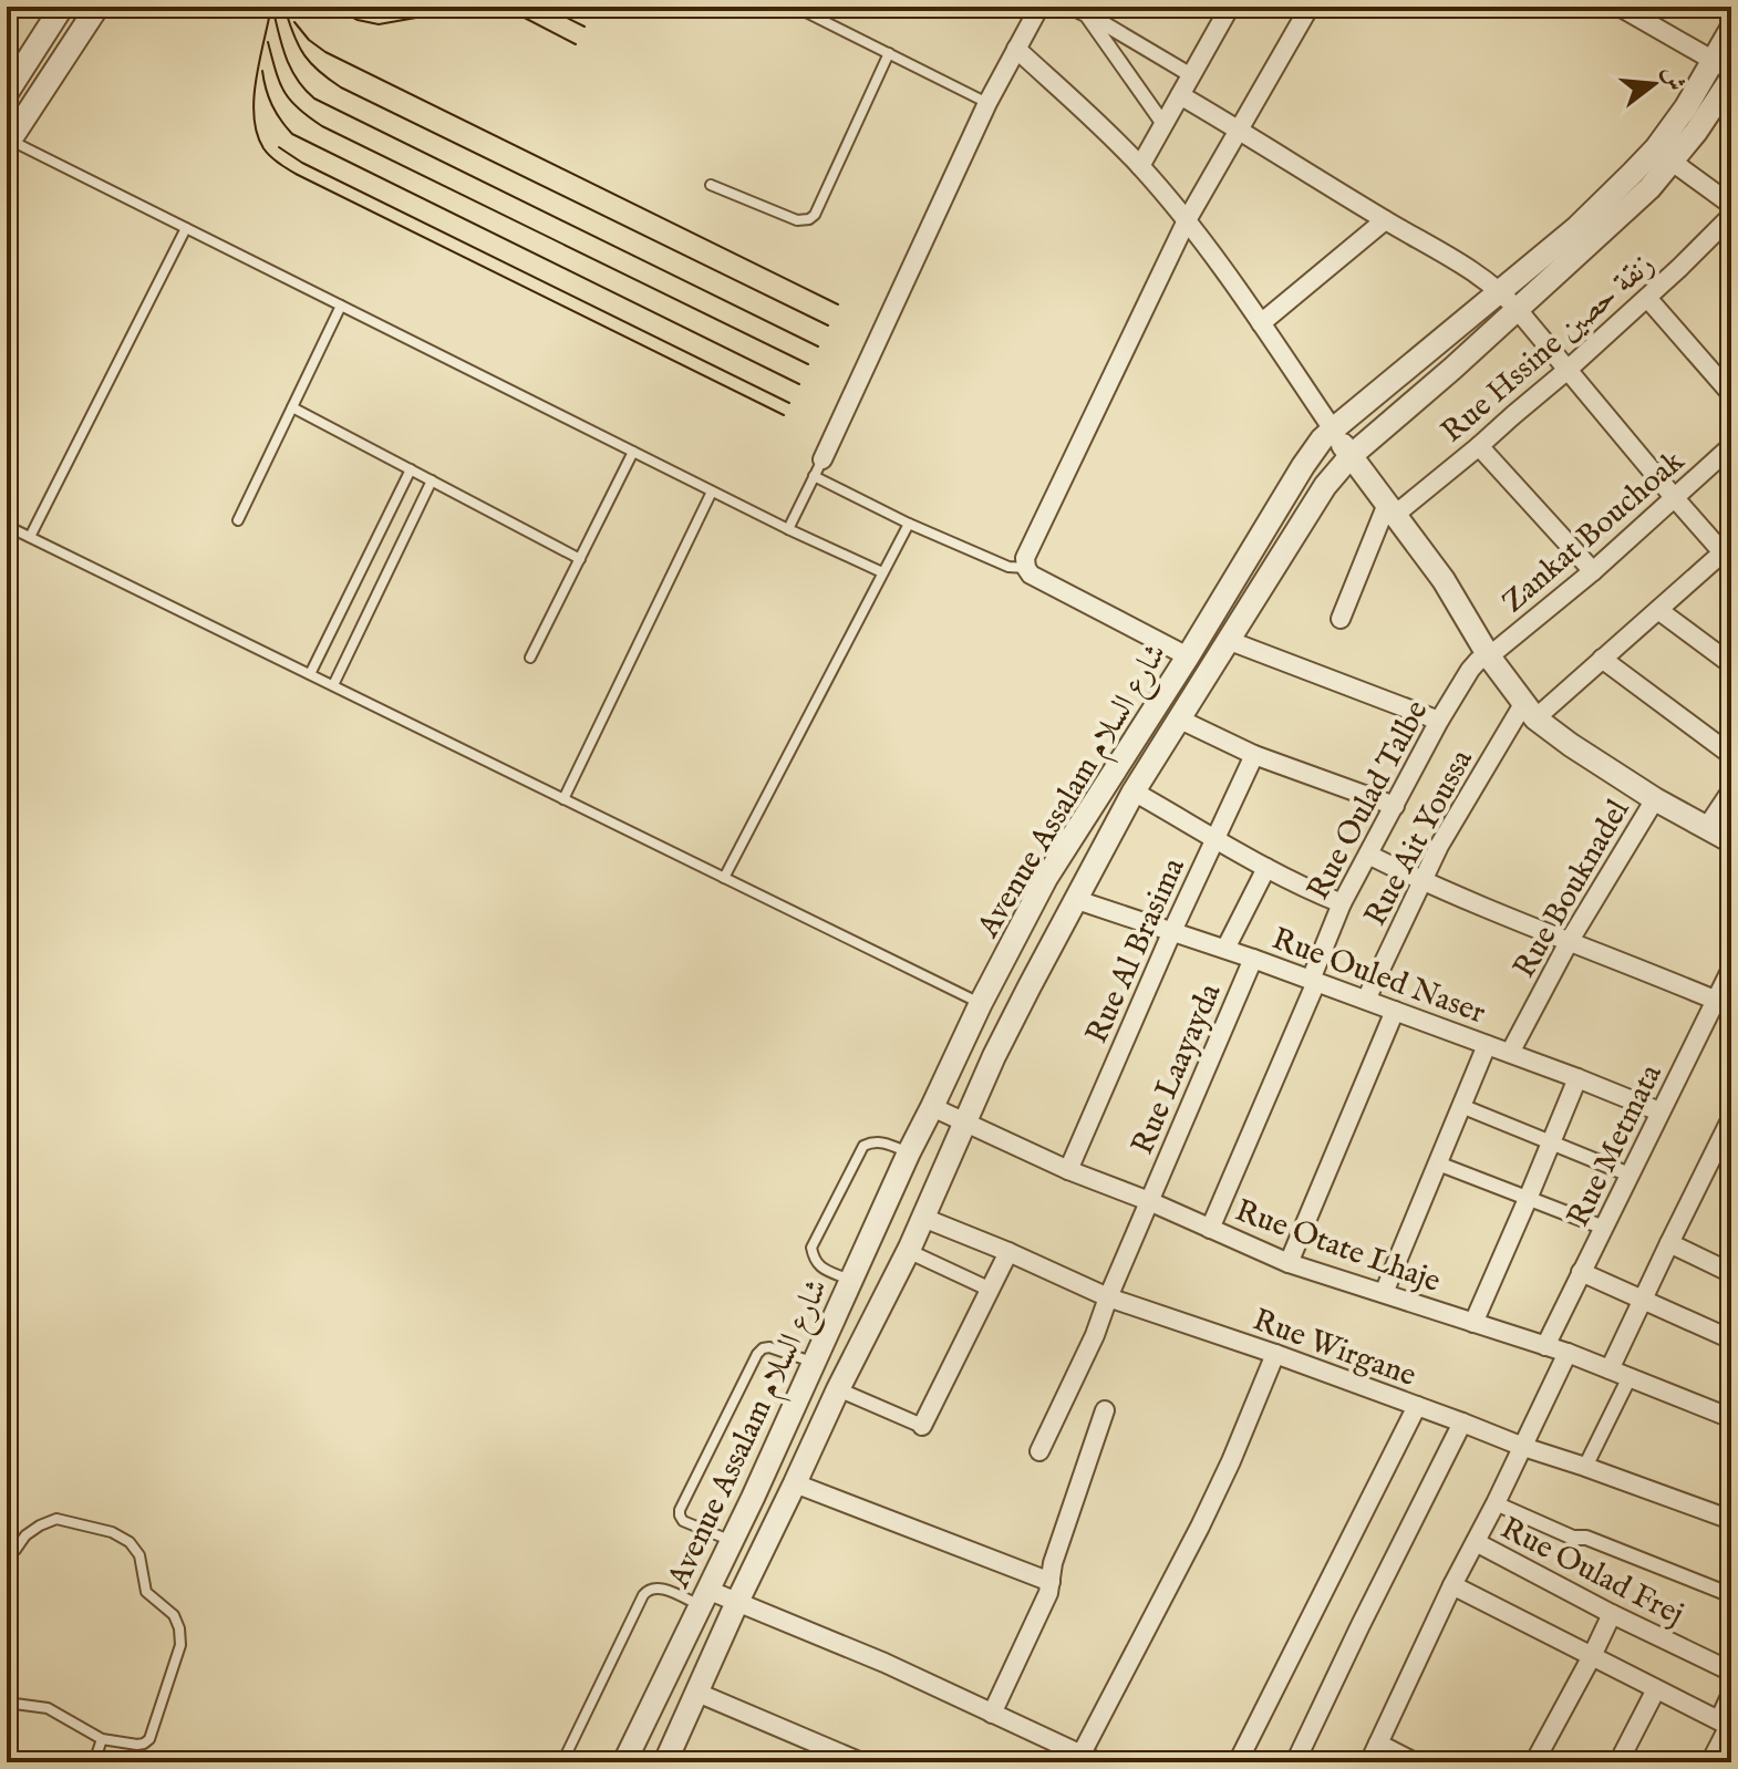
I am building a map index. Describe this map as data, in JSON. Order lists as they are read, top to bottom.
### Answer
{
  "streets": {
    "street": [
      "Rue Hssine زنقة حصين",
      "Zankat Bouchoak",
      "Avenue Assalam شارع السلام",
      "Rue Oulad Talbe",
      "Rue Ait Youssa",
      "Rue Bouknadel",
      "Rue Al Brasima",
      "Rue Ouled Naser",
      "Rue Laayayda",
      "Rue Metmata",
      "Rue Otate Lhaje",
      "Rue Wirgane",
      "Rue Oulad Frej"
    ]
  },
  "crossings": [
    ["Zankat Bouchoak", "Rue Oulad Talbe"],
    ["Avenue Assalam شارع السلام", "Rue Ouled Naser"],
    ["Avenue Assalam شارع السلام", "Rue Otate Lhaje"],
    ["Avenue Assalam شارع السلام", "Rue Wirgane"],
    ["Rue Oulad Talbe", "Rue Ouled Naser"],
    ["Rue Oulad Talbe", "Rue Otate Lhaje"],
    ["Rue Ait Youssa", "Rue Ouled Naser"],
    ["Rue Bouknadel", "Rue Ouled Naser"],
    ["Rue Al Brasima", "Rue Ouled Naser"],
    ["Rue Al Brasima", "Rue Otate Lhaje"],
    ["Rue Ouled Naser", "Rue Laayayda"],
    ["Rue Ouled Naser", "Rue Metmata"],
    ["Rue Laayayda", "Rue Otate Lhaje"],
    ["Rue Laayayda", "Rue Wirgane"],
    ["Rue Metmata", "Rue Otate Lhaje"]
  ],
  "north": "right"
}
